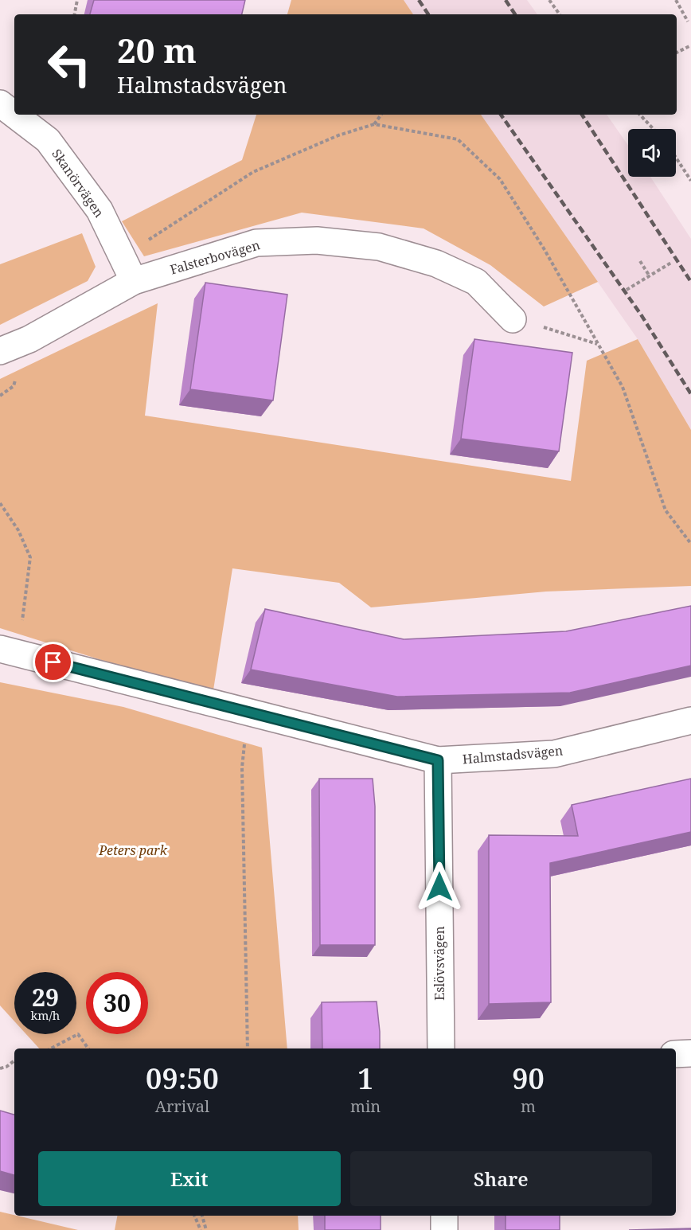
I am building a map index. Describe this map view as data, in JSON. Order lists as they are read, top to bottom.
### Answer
{
  "streets": {
    "street": [
      "Skanörvägen",
      "Falsterbovägen",
      "Halmstadsvägen",
      "Eslövsvägen"
    ]
  },
  "crossings": [
    ["Skanörvägen", "Falsterbovägen"],
    ["Halmstadsvägen", "Eslövsvägen"]
  ],
  "parks": ["Peters park"],
  "page": {
    "turn": ["20 m", "Halmstadsvägen"],
    "speed": "29 km/h",
    "limit": "30",
    "eta": [
      "09:50",
      "Arrival",
      "1",
      "min",
      "90",
      "m"
    ],
    "buttons": ["Exit", "Share"]
  }
}
